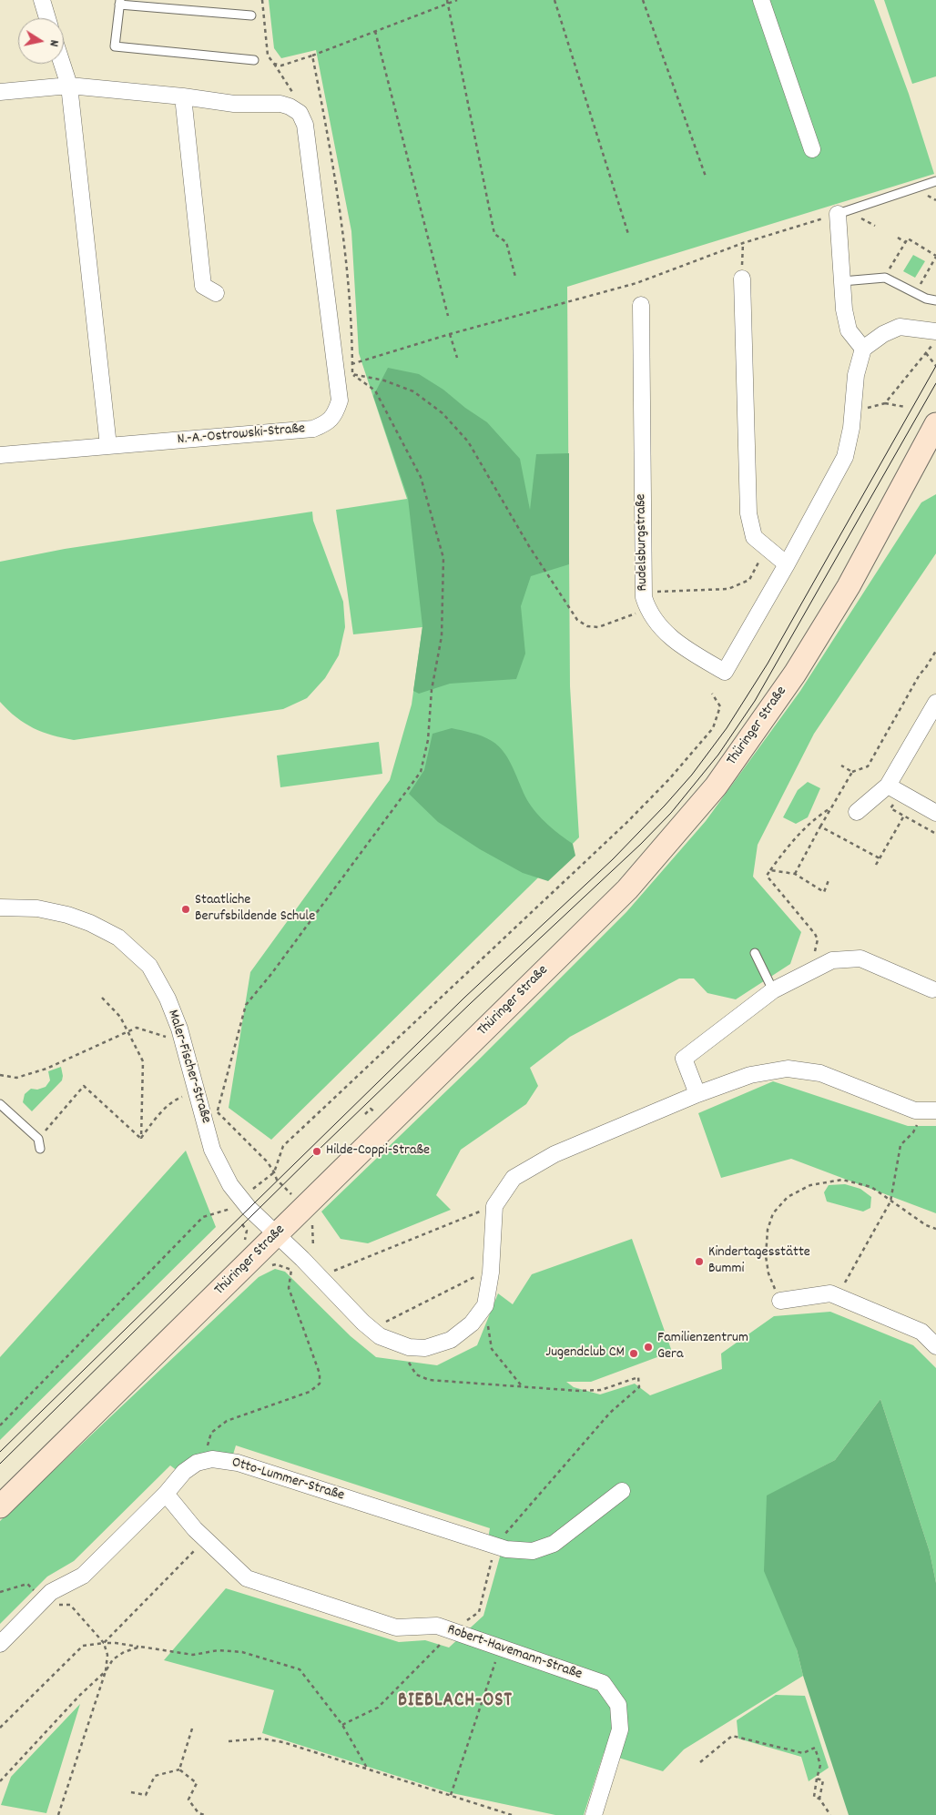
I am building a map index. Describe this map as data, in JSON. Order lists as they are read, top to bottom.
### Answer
{
  "streets": {
    "main road": ["Thüringer Straße"],
    "street": [
      "N.-A.-Ostrowski-Straße",
      "Rudelsburgstraße",
      "Maler-Fischer-Straße",
      "Otto-Lummer-Straße",
      "Robert-Havemann-Straße"
    ]
  },
  "crossings": [
    ["Thüringer Straße", "Maler-Fischer-Straße"]
  ],
  "districts": ["BIEBLACH-OST"],
  "places": [
    "Staatliche Berufsbildende Schule",
    "Hilde-Coppi-Straße",
    "Kindertagesstätte Bummi",
    "Familienzentrum Gera",
    "Jugendclub CM"
  ],
  "north": "right"
}
